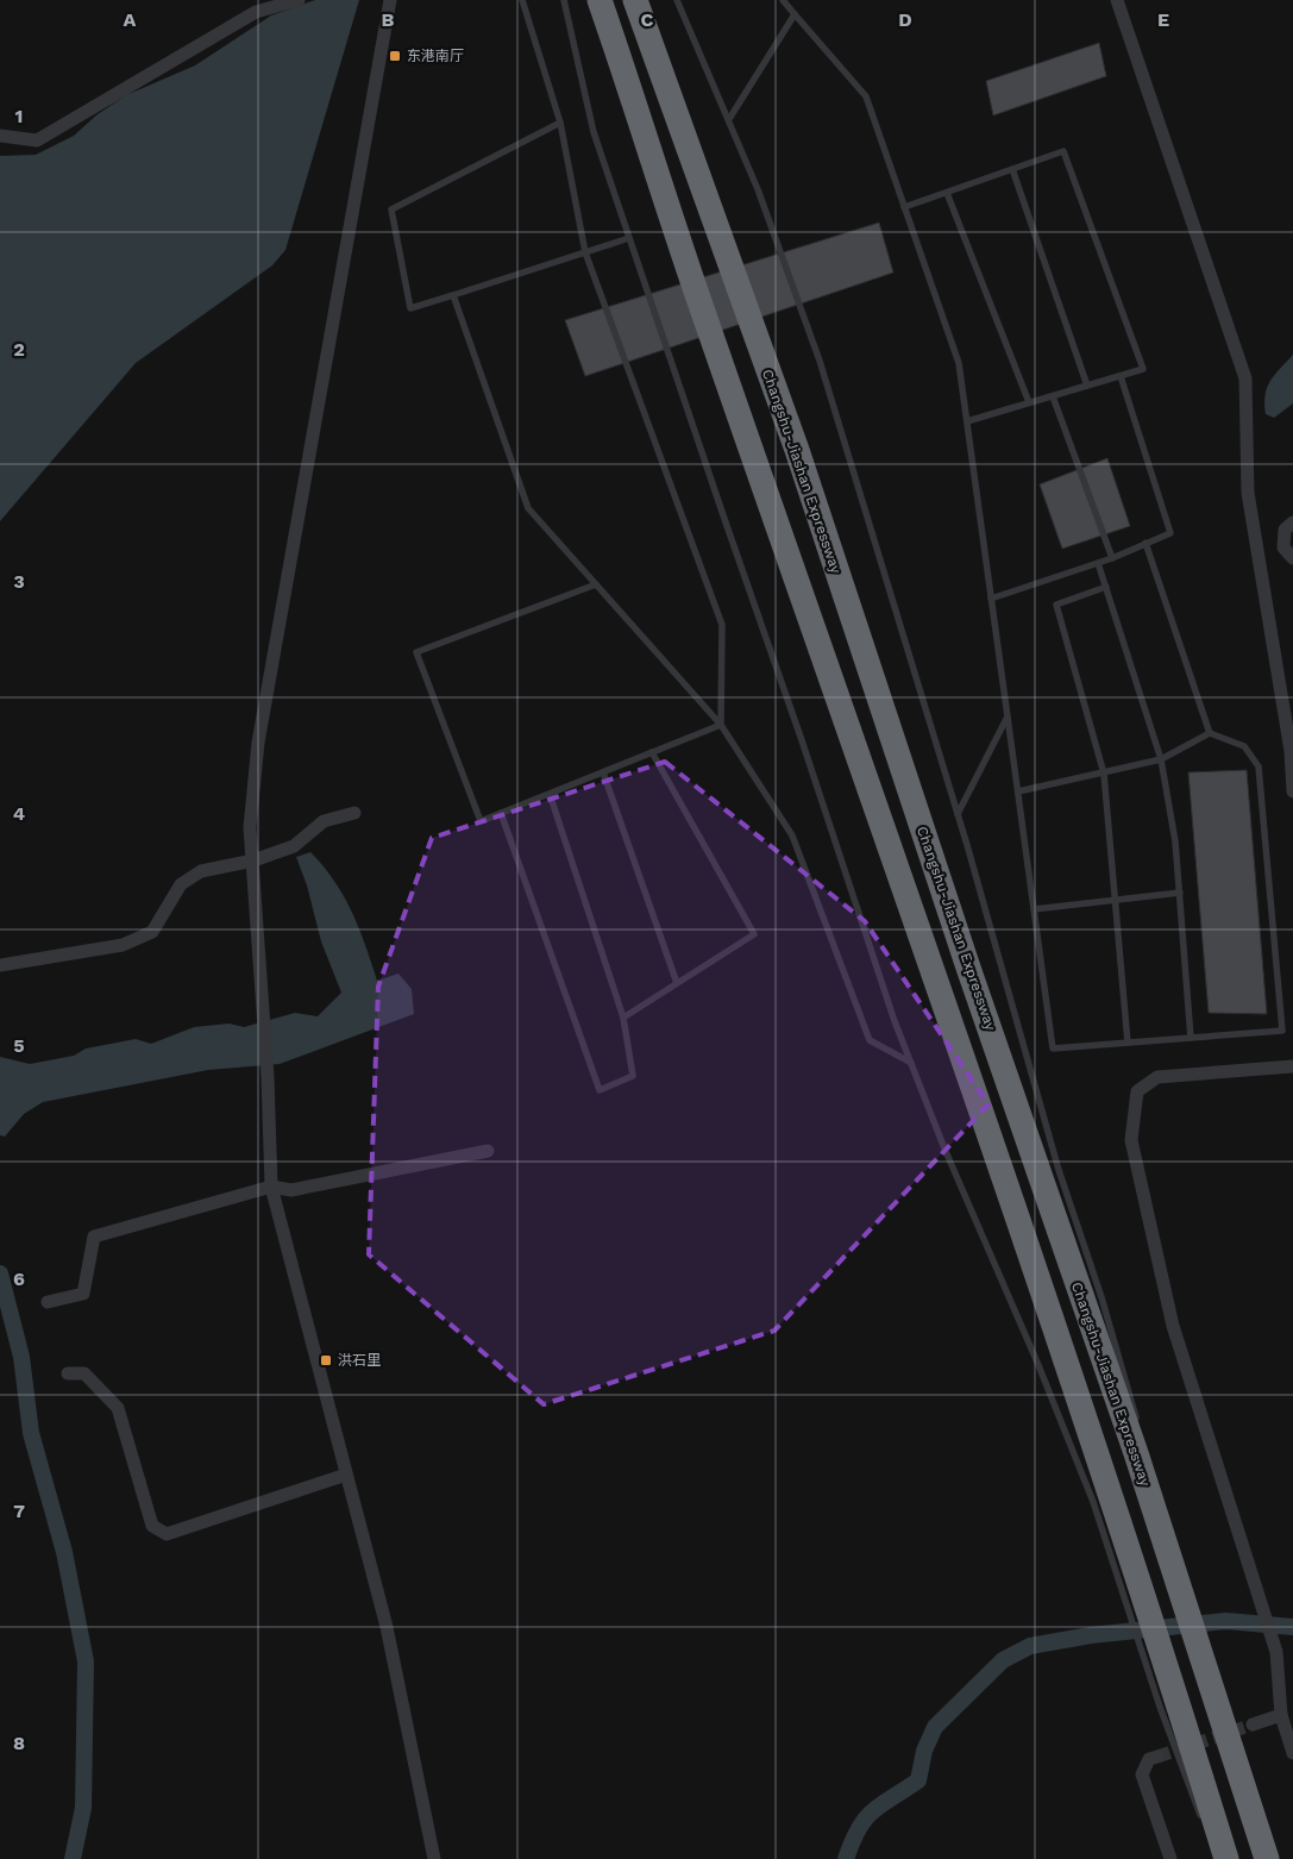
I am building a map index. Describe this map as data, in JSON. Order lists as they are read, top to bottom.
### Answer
{
  "streets": {
    "highway": ["Changshu-Jiashan Expressway"]
  },
  "places": {
    "transit": ["东港南厅", "洪石里"]
  },
  "grid": {
    "columns": [
      "A",
      "B",
      "C",
      "D",
      "E"
    ],
    "rows": [
      "1",
      "2",
      "3",
      "4",
      "5",
      "6",
      "7",
      "8"
    ]
  }
}
